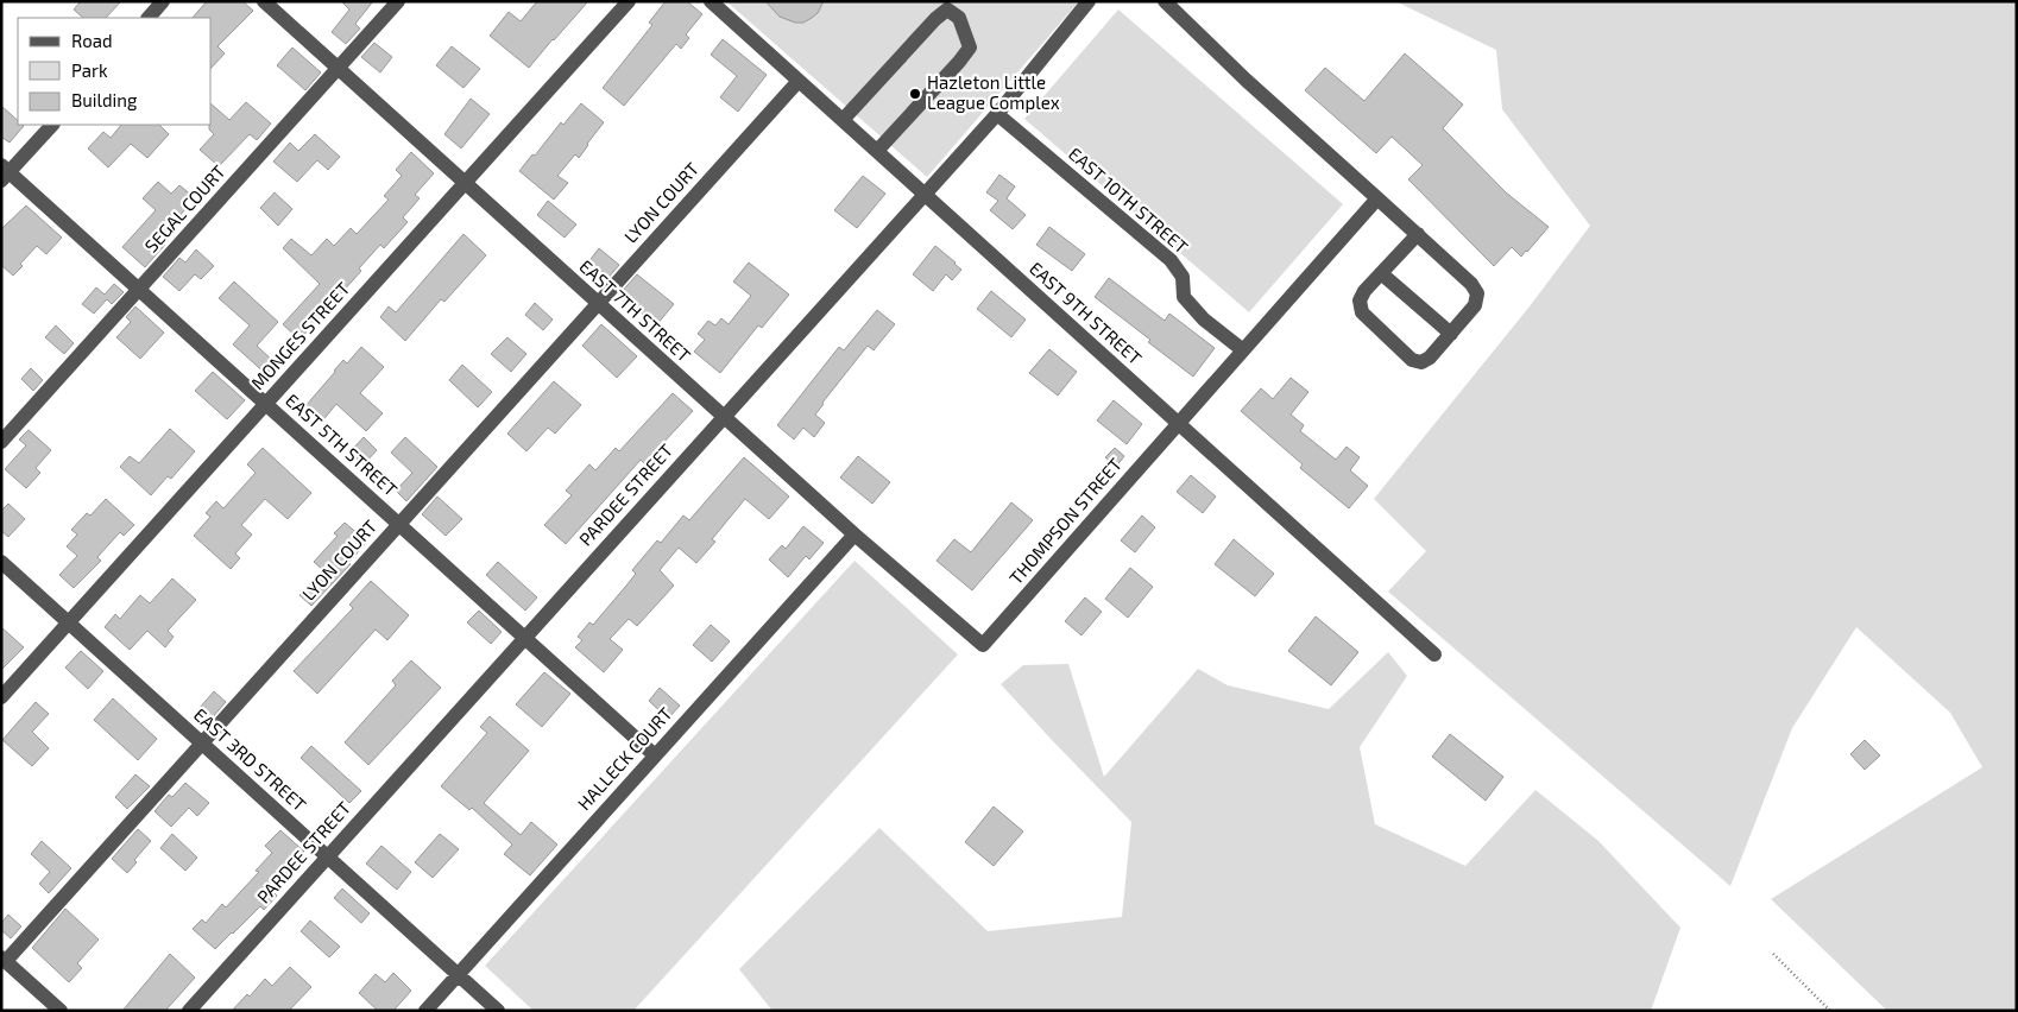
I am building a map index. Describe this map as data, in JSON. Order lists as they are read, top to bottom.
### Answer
{
  "streets": {
    "street": [
      "EAST 10TH STREET",
      "LYON COURT",
      "SEGAL COURT",
      "EAST 7TH STREET",
      "EAST 9TH STREET",
      "MONGES STREET",
      "EAST 5TH STREET",
      "PARDEE STREET",
      "THOMPSON STREET",
      "HALLECK COURT",
      "EAST 3RD STREET"
    ]
  },
  "crossings": [
    ["EAST 10TH STREET", "PARDEE STREET"],
    ["EAST 10TH STREET", "THOMPSON STREET"],
    ["LYON COURT", "EAST 7TH STREET"],
    ["LYON COURT", "EAST 9TH STREET"],
    ["LYON COURT", "EAST 5TH STREET"],
    ["LYON COURT", "EAST 3RD STREET"],
    ["SEGAL COURT", "EAST 7TH STREET"],
    ["SEGAL COURT", "EAST 5TH STREET"],
    ["EAST 7TH STREET", "MONGES STREET"],
    ["EAST 7TH STREET", "PARDEE STREET"],
    ["EAST 7TH STREET", "THOMPSON STREET"],
    ["EAST 7TH STREET", "HALLECK COURT"],
    ["EAST 9TH STREET", "PARDEE STREET"],
    ["EAST 9TH STREET", "THOMPSON STREET"],
    ["MONGES STREET", "EAST 5TH STREET"],
    ["MONGES STREET", "EAST 3RD STREET"],
    ["EAST 5TH STREET", "PARDEE STREET"],
    ["EAST 5TH STREET", "HALLECK COURT"],
    ["PARDEE STREET", "EAST 3RD STREET"],
    ["HALLECK COURT", "EAST 3RD STREET"]
  ],
  "places": ["Hazleton Little League Complex"],
  "legend": ["Road", "Park", "Building"]
}
